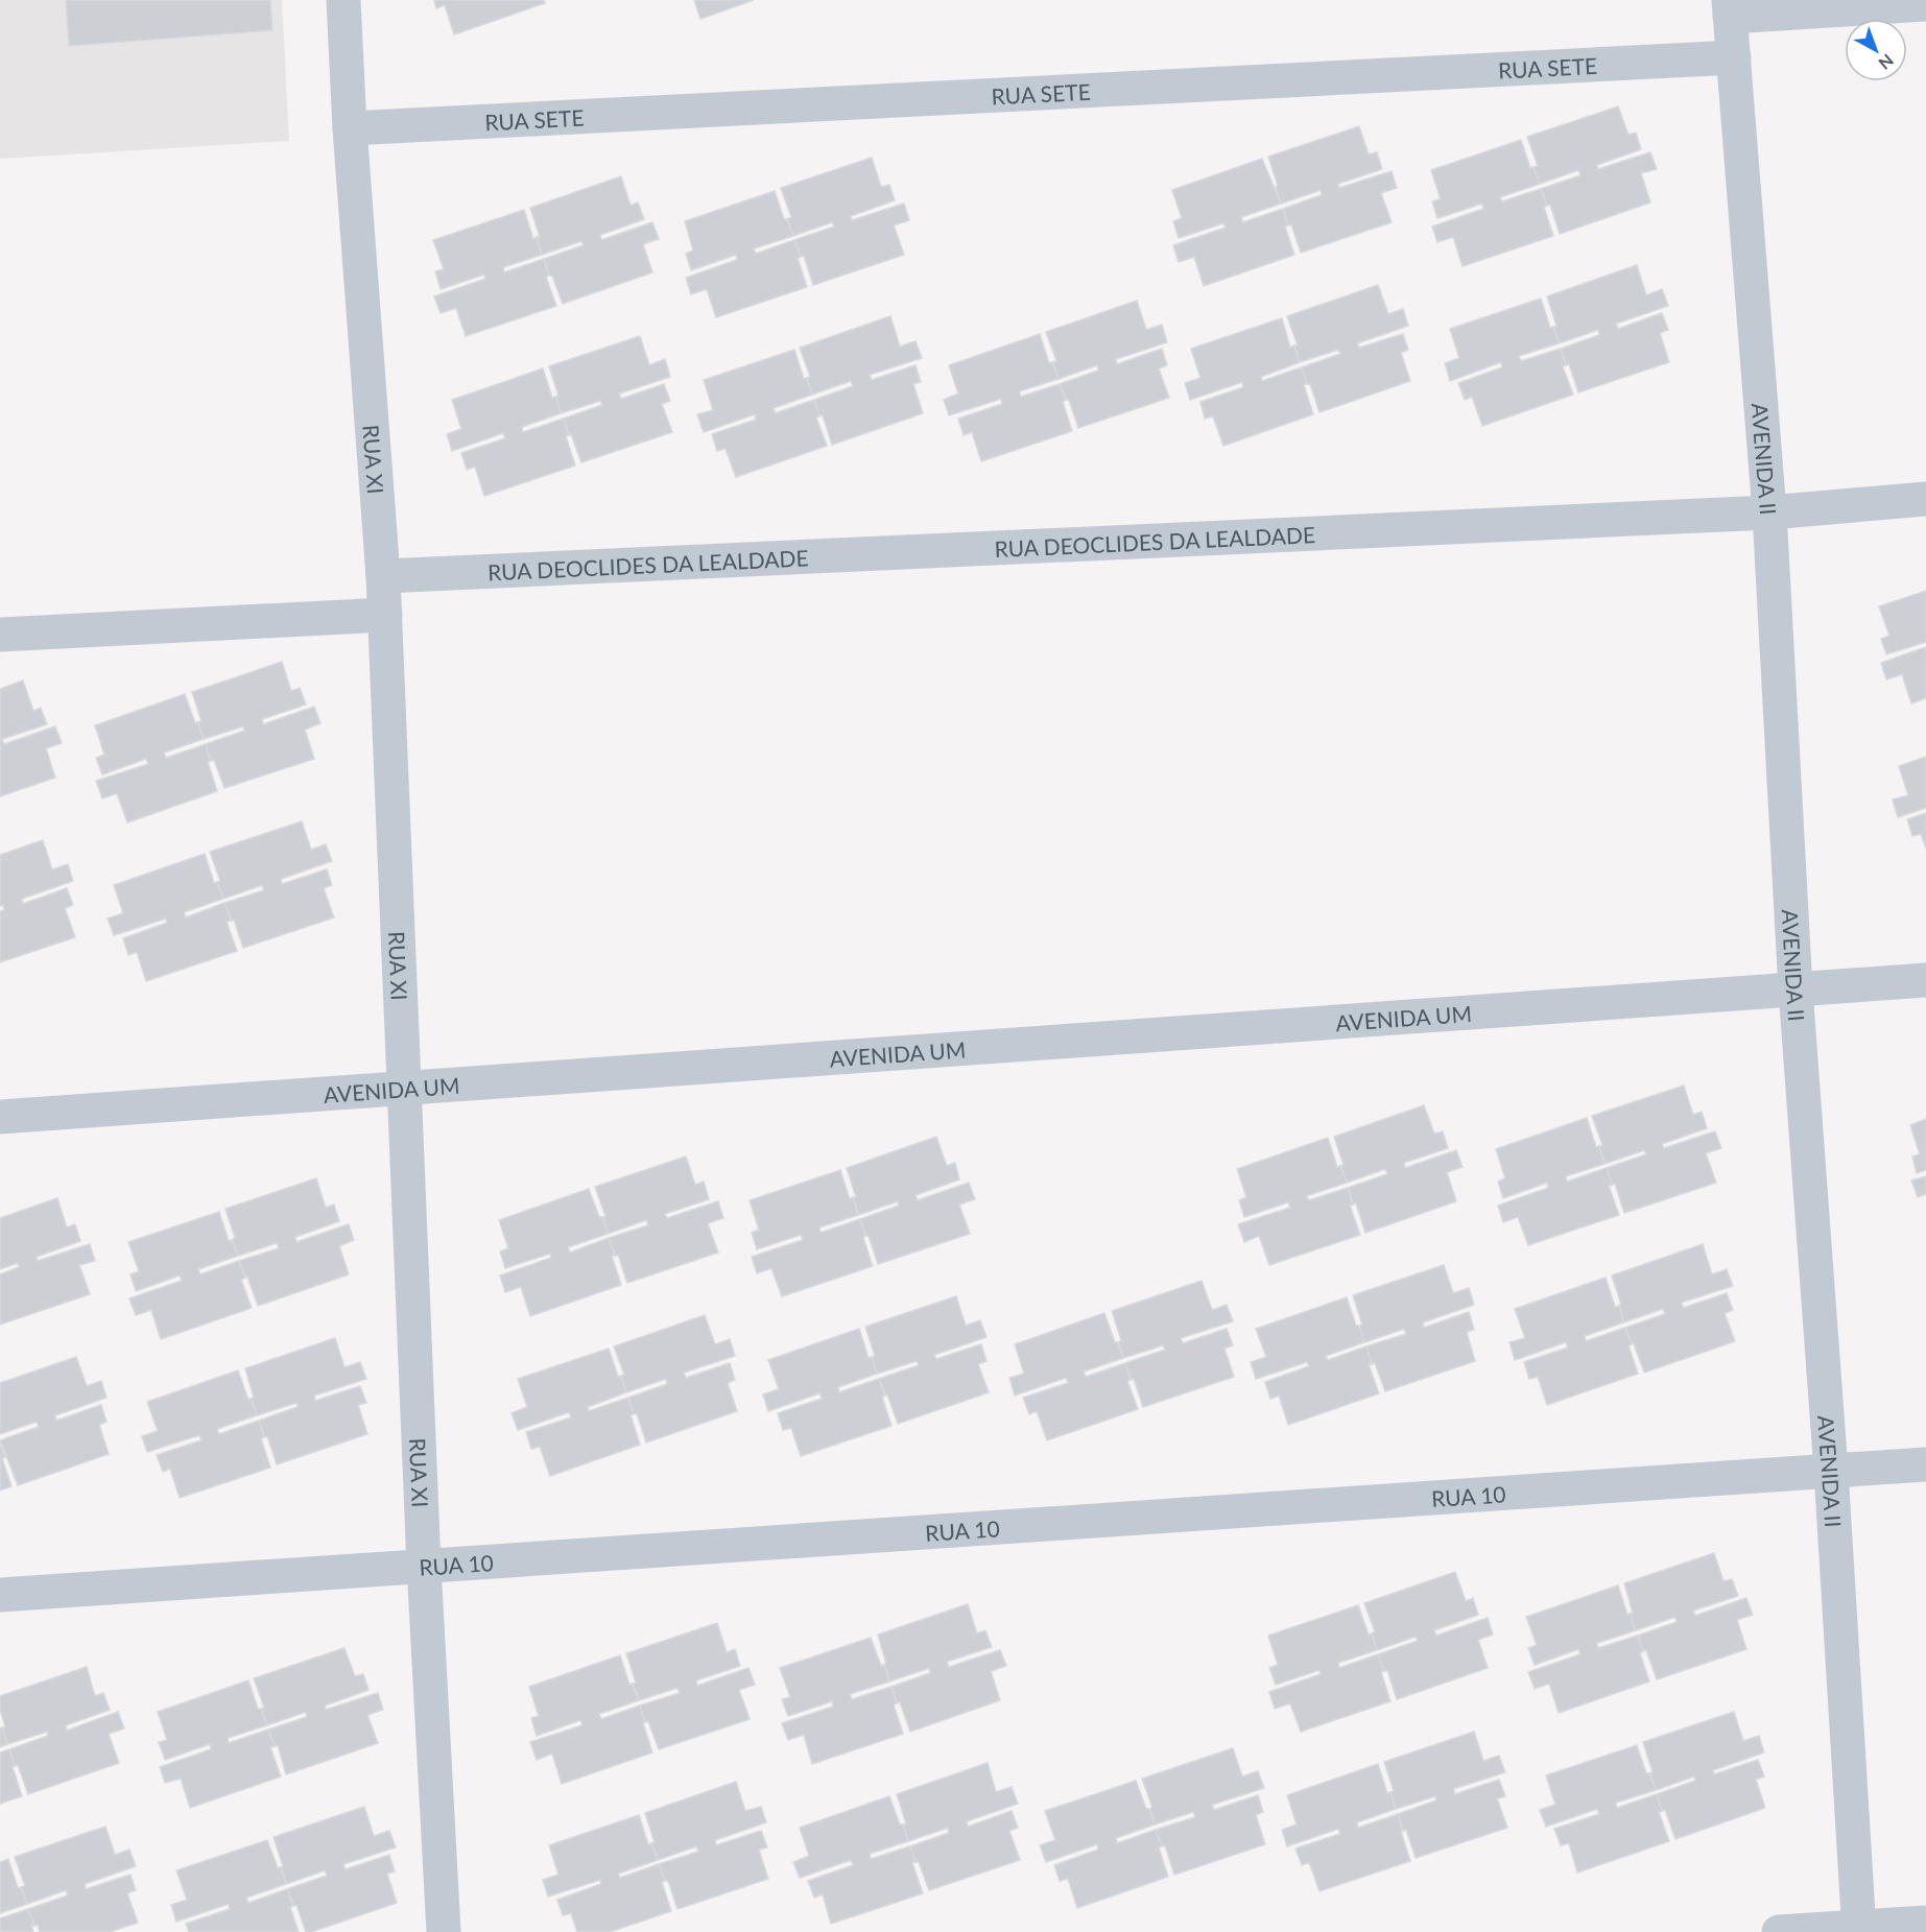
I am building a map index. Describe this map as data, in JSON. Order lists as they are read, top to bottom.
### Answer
{
  "streets": {
    "street": [
      "RUA SETE",
      "RUA XI",
      "AVENIDA II",
      "RUA DEOCLIDES DA LEALDADE",
      "AVENIDA UM",
      "RUA 10"
    ]
  },
  "crossings": [
    ["RUA SETE", "RUA XI"],
    ["RUA SETE", "AVENIDA II"],
    ["RUA XI", "RUA DEOCLIDES DA LEALDADE"],
    ["RUA XI", "AVENIDA UM"],
    ["RUA XI", "RUA 10"],
    ["AVENIDA II", "RUA DEOCLIDES DA LEALDADE"],
    ["AVENIDA II", "AVENIDA UM"],
    ["AVENIDA II", "RUA 10"]
  ],
  "north": "bottom right"
}
